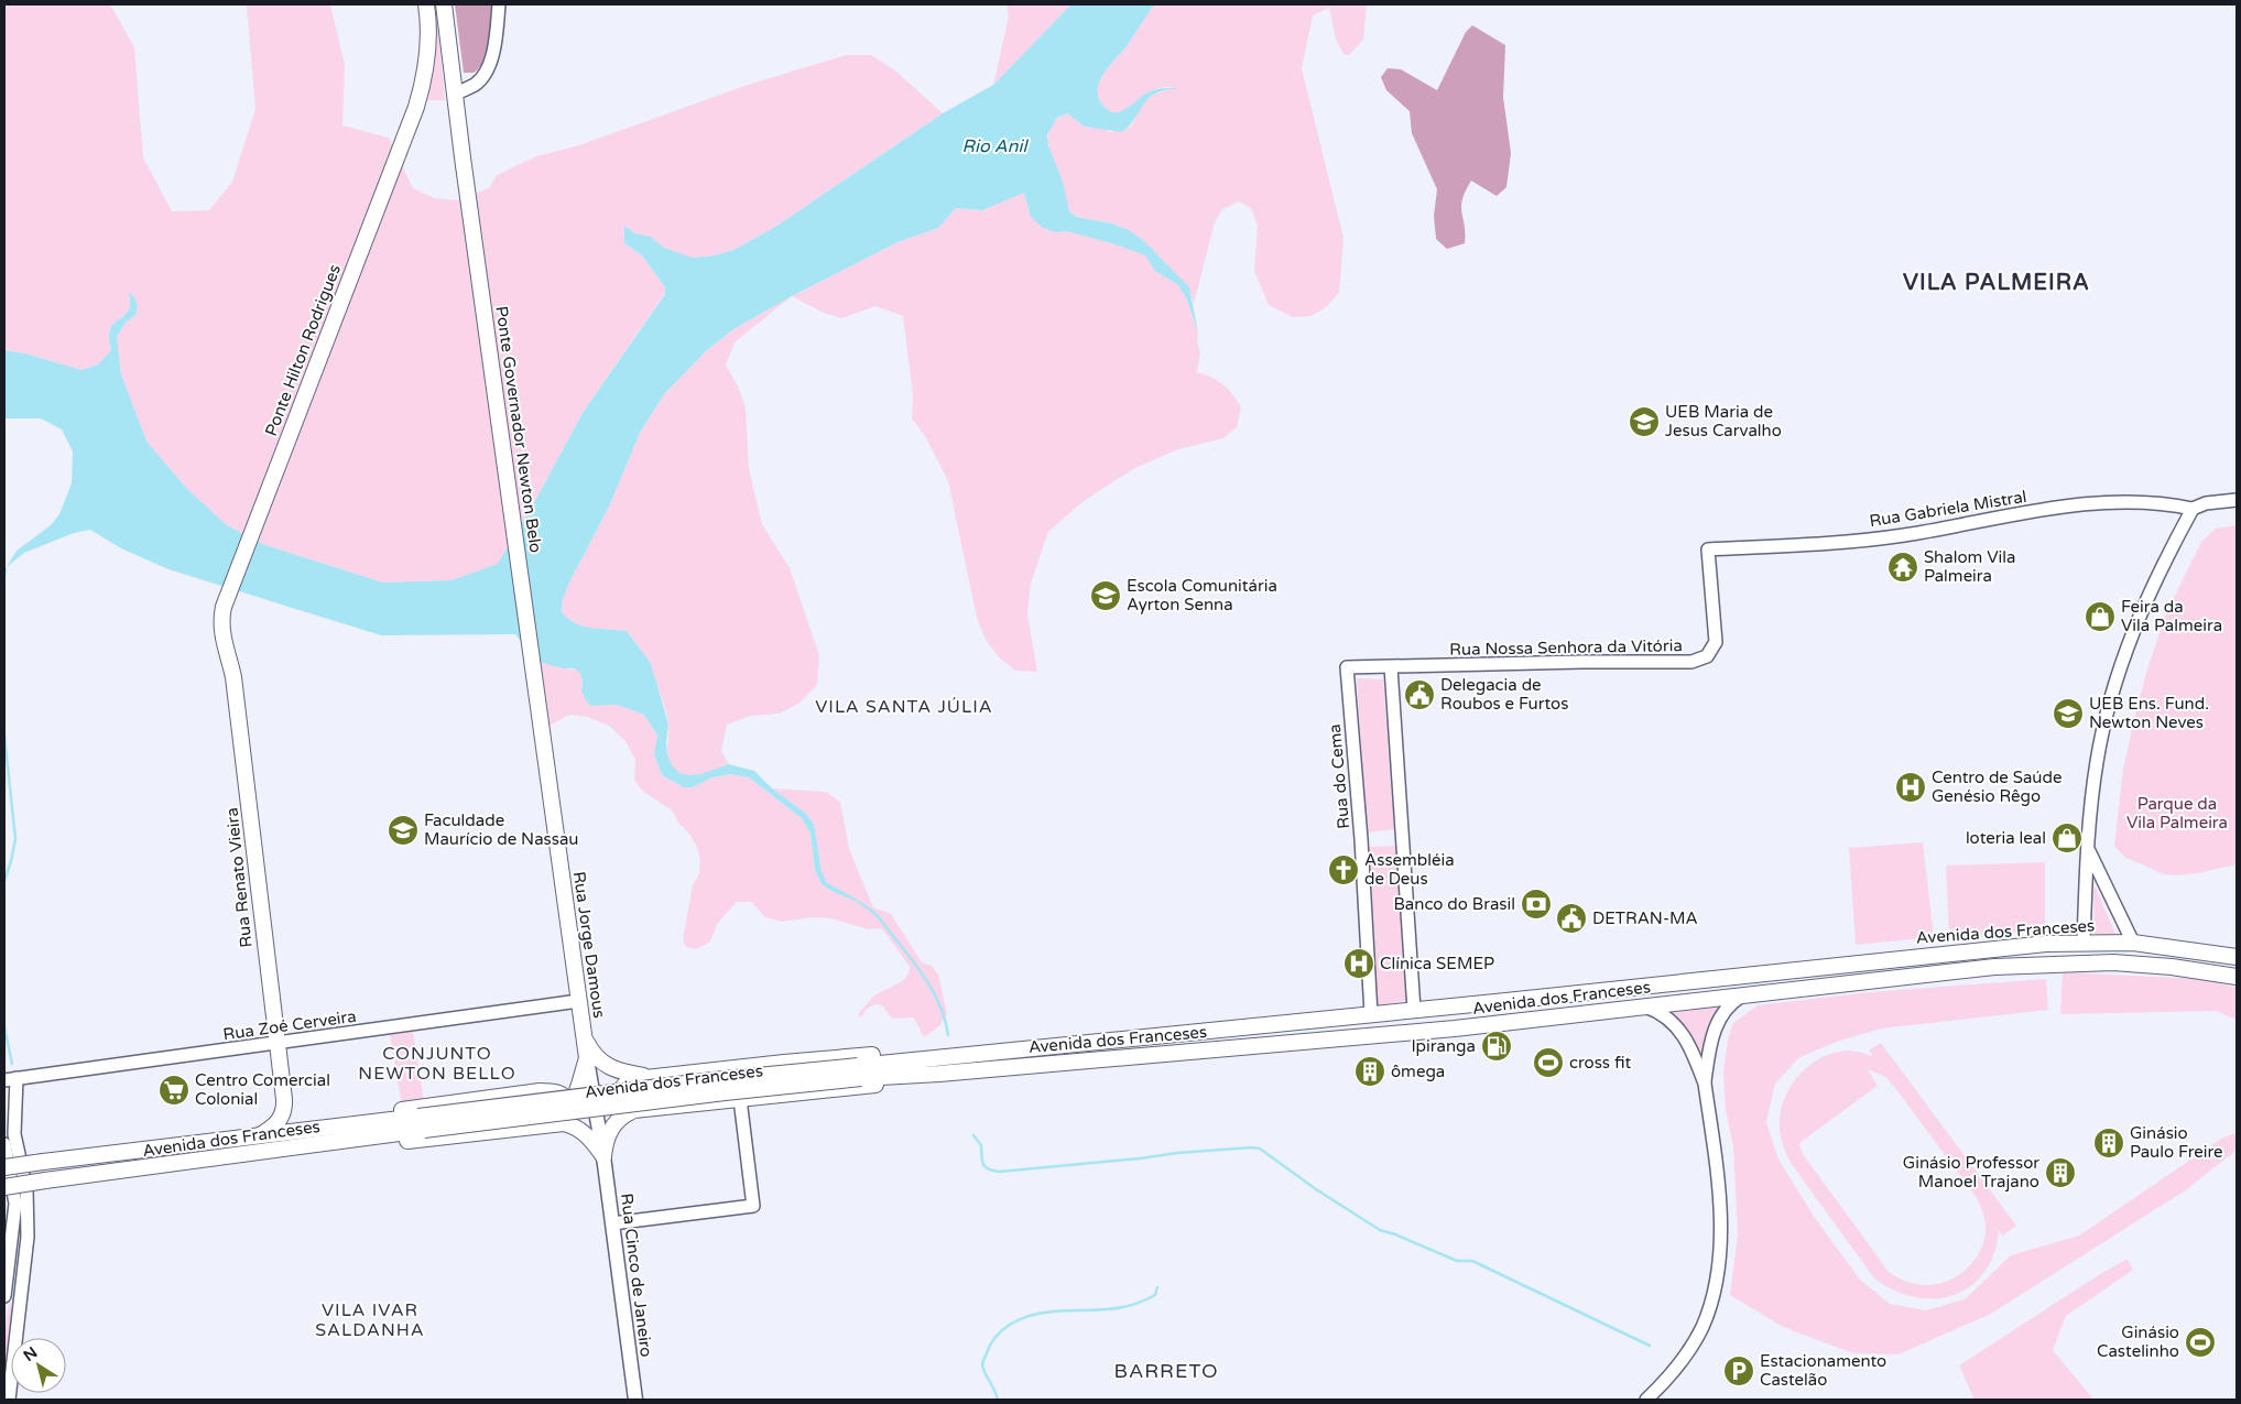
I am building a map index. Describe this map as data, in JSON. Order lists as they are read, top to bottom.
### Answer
{
  "streets": {
    "main road": [
      "Ponte Hilton Rodrigues",
      "Ponte Governador Newton Belo",
      "Rua Renato Vieira",
      "Avenida dos Franceses",
      "Rua Jorge Damous",
      "Rua Cinco de Janeiro"
    ],
    "street": [
      "Rua Gabriela Mistral",
      "Rua Nossa Senhora da Vitória",
      "Rua do Cema",
      "Rua Zoé Cerveira"
    ]
  },
  "crossings": [
    ["Ponte Hilton Rodrigues", "Rua Renato Vieira"],
    ["Ponte Governador Newton Belo", "Rua Jorge Damous"],
    ["Rua Gabriela Mistral", "Rua Nossa Senhora da Vitória"],
    ["Rua Nossa Senhora da Vitória", "Rua do Cema"],
    ["Rua do Cema", "Avenida dos Franceses"],
    ["Rua Renato Vieira", "Avenida dos Franceses"],
    ["Rua Renato Vieira", "Rua Zoé Cerveira"],
    ["Rua Jorge Damous", "Rua Zoé Cerveira"],
    ["Rua Jorge Damous", "Rua Cinco de Janeiro"]
  ],
  "districts": [
    "VILA PALMEIRA",
    "VILA SANTA JÚLIA",
    "CONJUNTO NEWTON BELLO",
    "VILA IVAR SALDANHA",
    "BARRETO"
  ],
  "water": ["Rio Anil"],
  "parks": ["Parque da Vila Palmeira"],
  "places": {
    "school or university": [
      "UEB Maria de Jesus Carvalho",
      "Escola Comunitária Ayrton Senna",
      "UEB Ens. Fund. Newton Neves",
      "Faculdade Maurício de Nassau"
    ],
    "temple": ["Shalom Vila Palmeira"],
    "shop": ["Feira da Vila Palmeira", "loteria leal"],
    "public building": ["Delegacia de Roubos e Furtos", "DETRAN-MA"],
    "hospital": ["Centro de Saúde Genésio Rêgo", "Clínica SEMEP"],
    "church": ["Assembléia de Deus"],
    "bank": ["Banco do Brasil"],
    "fuel station": ["Ipiranga"],
    "sports": ["cross fit", "Ginásio Castelinho"],
    "building": ["ômega", "Ginásio Paulo Freire", "Ginásio Professor Manoel Trajano"],
    "supermarket": ["Centro Comercial Colonial"],
    "parking": ["Estacionamento Castelão"]
  },
  "north": "top left"
}
